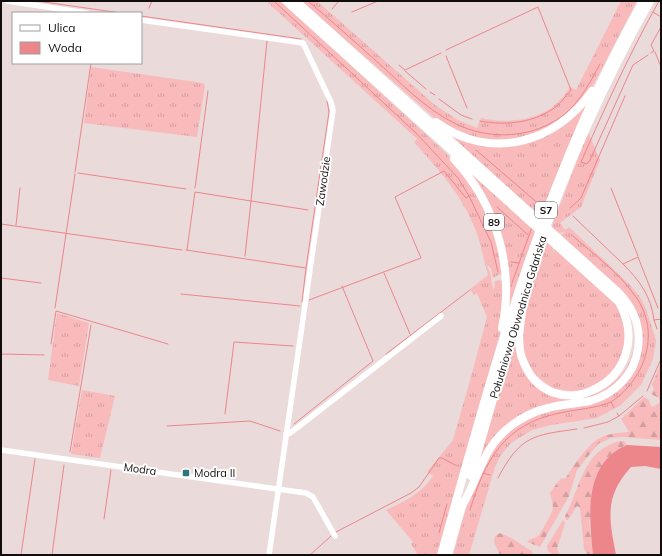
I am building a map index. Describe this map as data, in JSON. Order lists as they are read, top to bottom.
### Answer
{
  "streets": {
    "highway": ["S7", "89", "Południowa Obwodnica Gdańska"],
    "street": ["Zawodzie", "Modra"]
  },
  "crossings": [
    ["Zawodzie", "Modra"],
    ["89", "Południowa Obwodnica Gdańska"]
  ],
  "places": {
    "transit": ["Modra II"]
  },
  "legend": ["Ulica", "Woda"]
}
